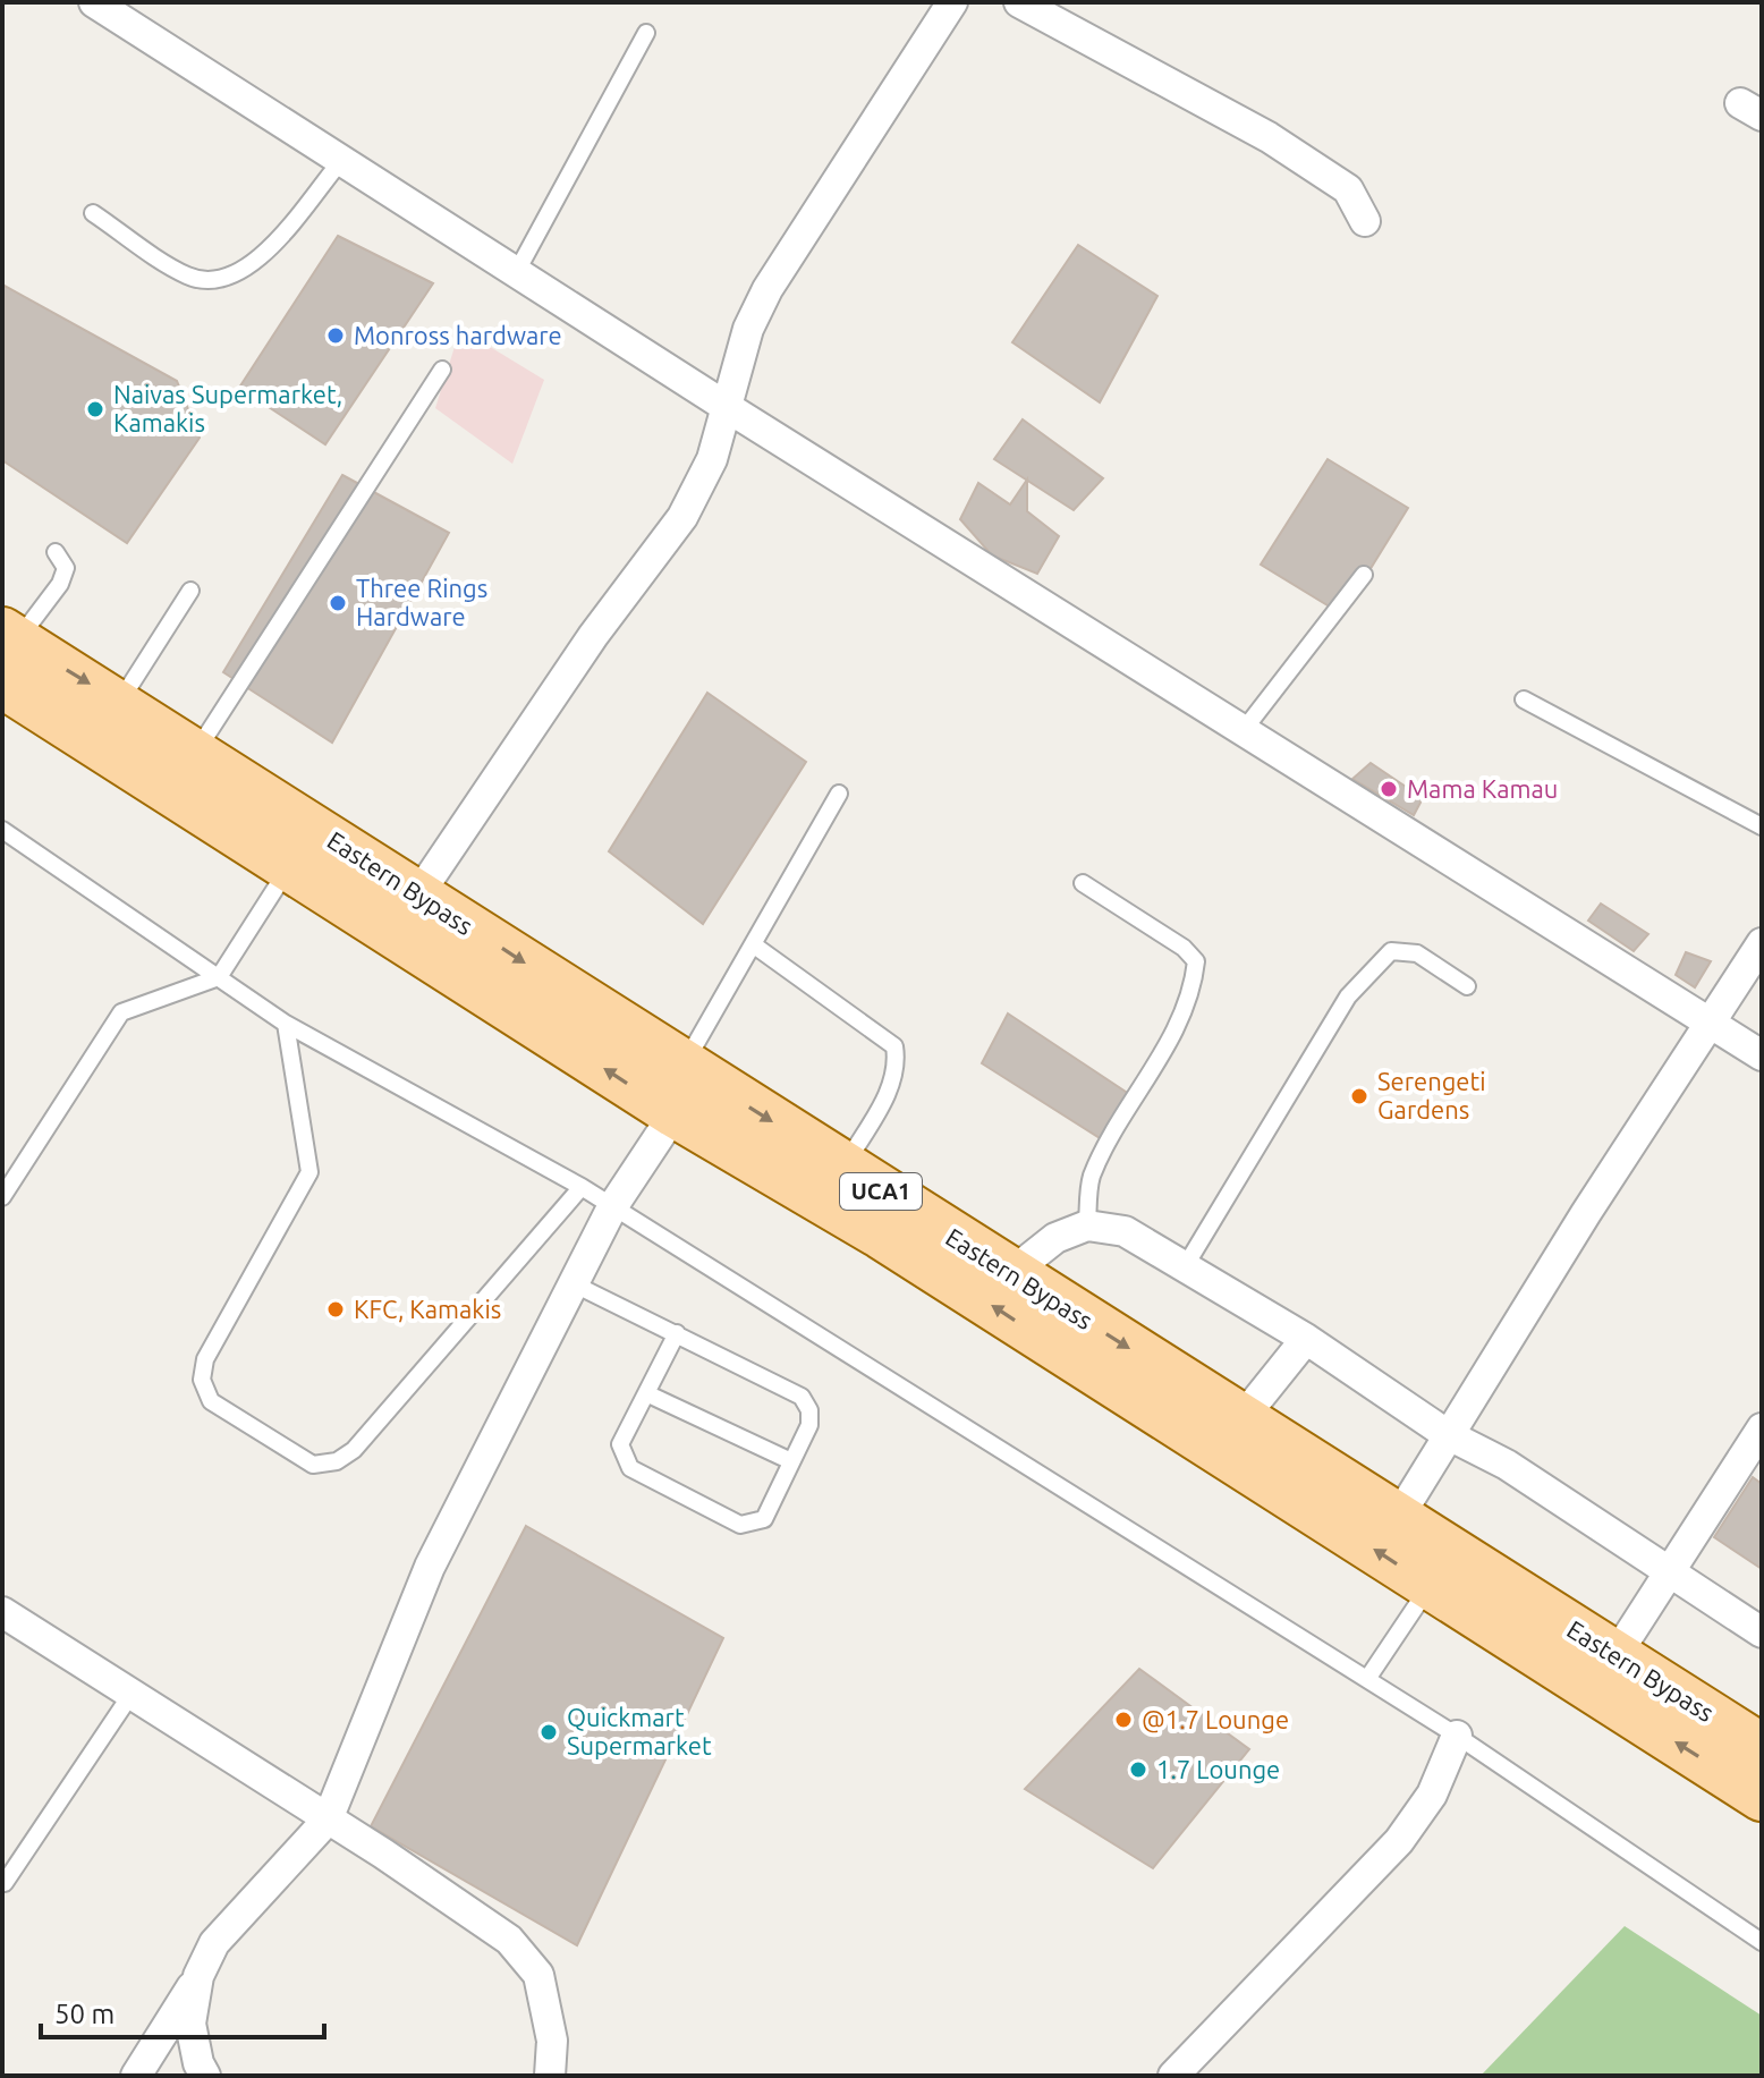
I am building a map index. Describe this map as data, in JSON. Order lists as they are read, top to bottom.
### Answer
{
  "streets": {
    "main road": ["Eastern Bypass", "UCA1"]
  },
  "places": [
    "Monross hardware",
    "Naivas Supermarket, Kamakis",
    "Three Rings Hardware",
    "Mama Kamau",
    "Serengeti Gardens",
    "KFC, Kamakis",
    "@1.7 Lounge",
    "Quickmart Supermarket",
    "1.7 Lounge"
  ],
  "scale_bar": "50 m"
}
